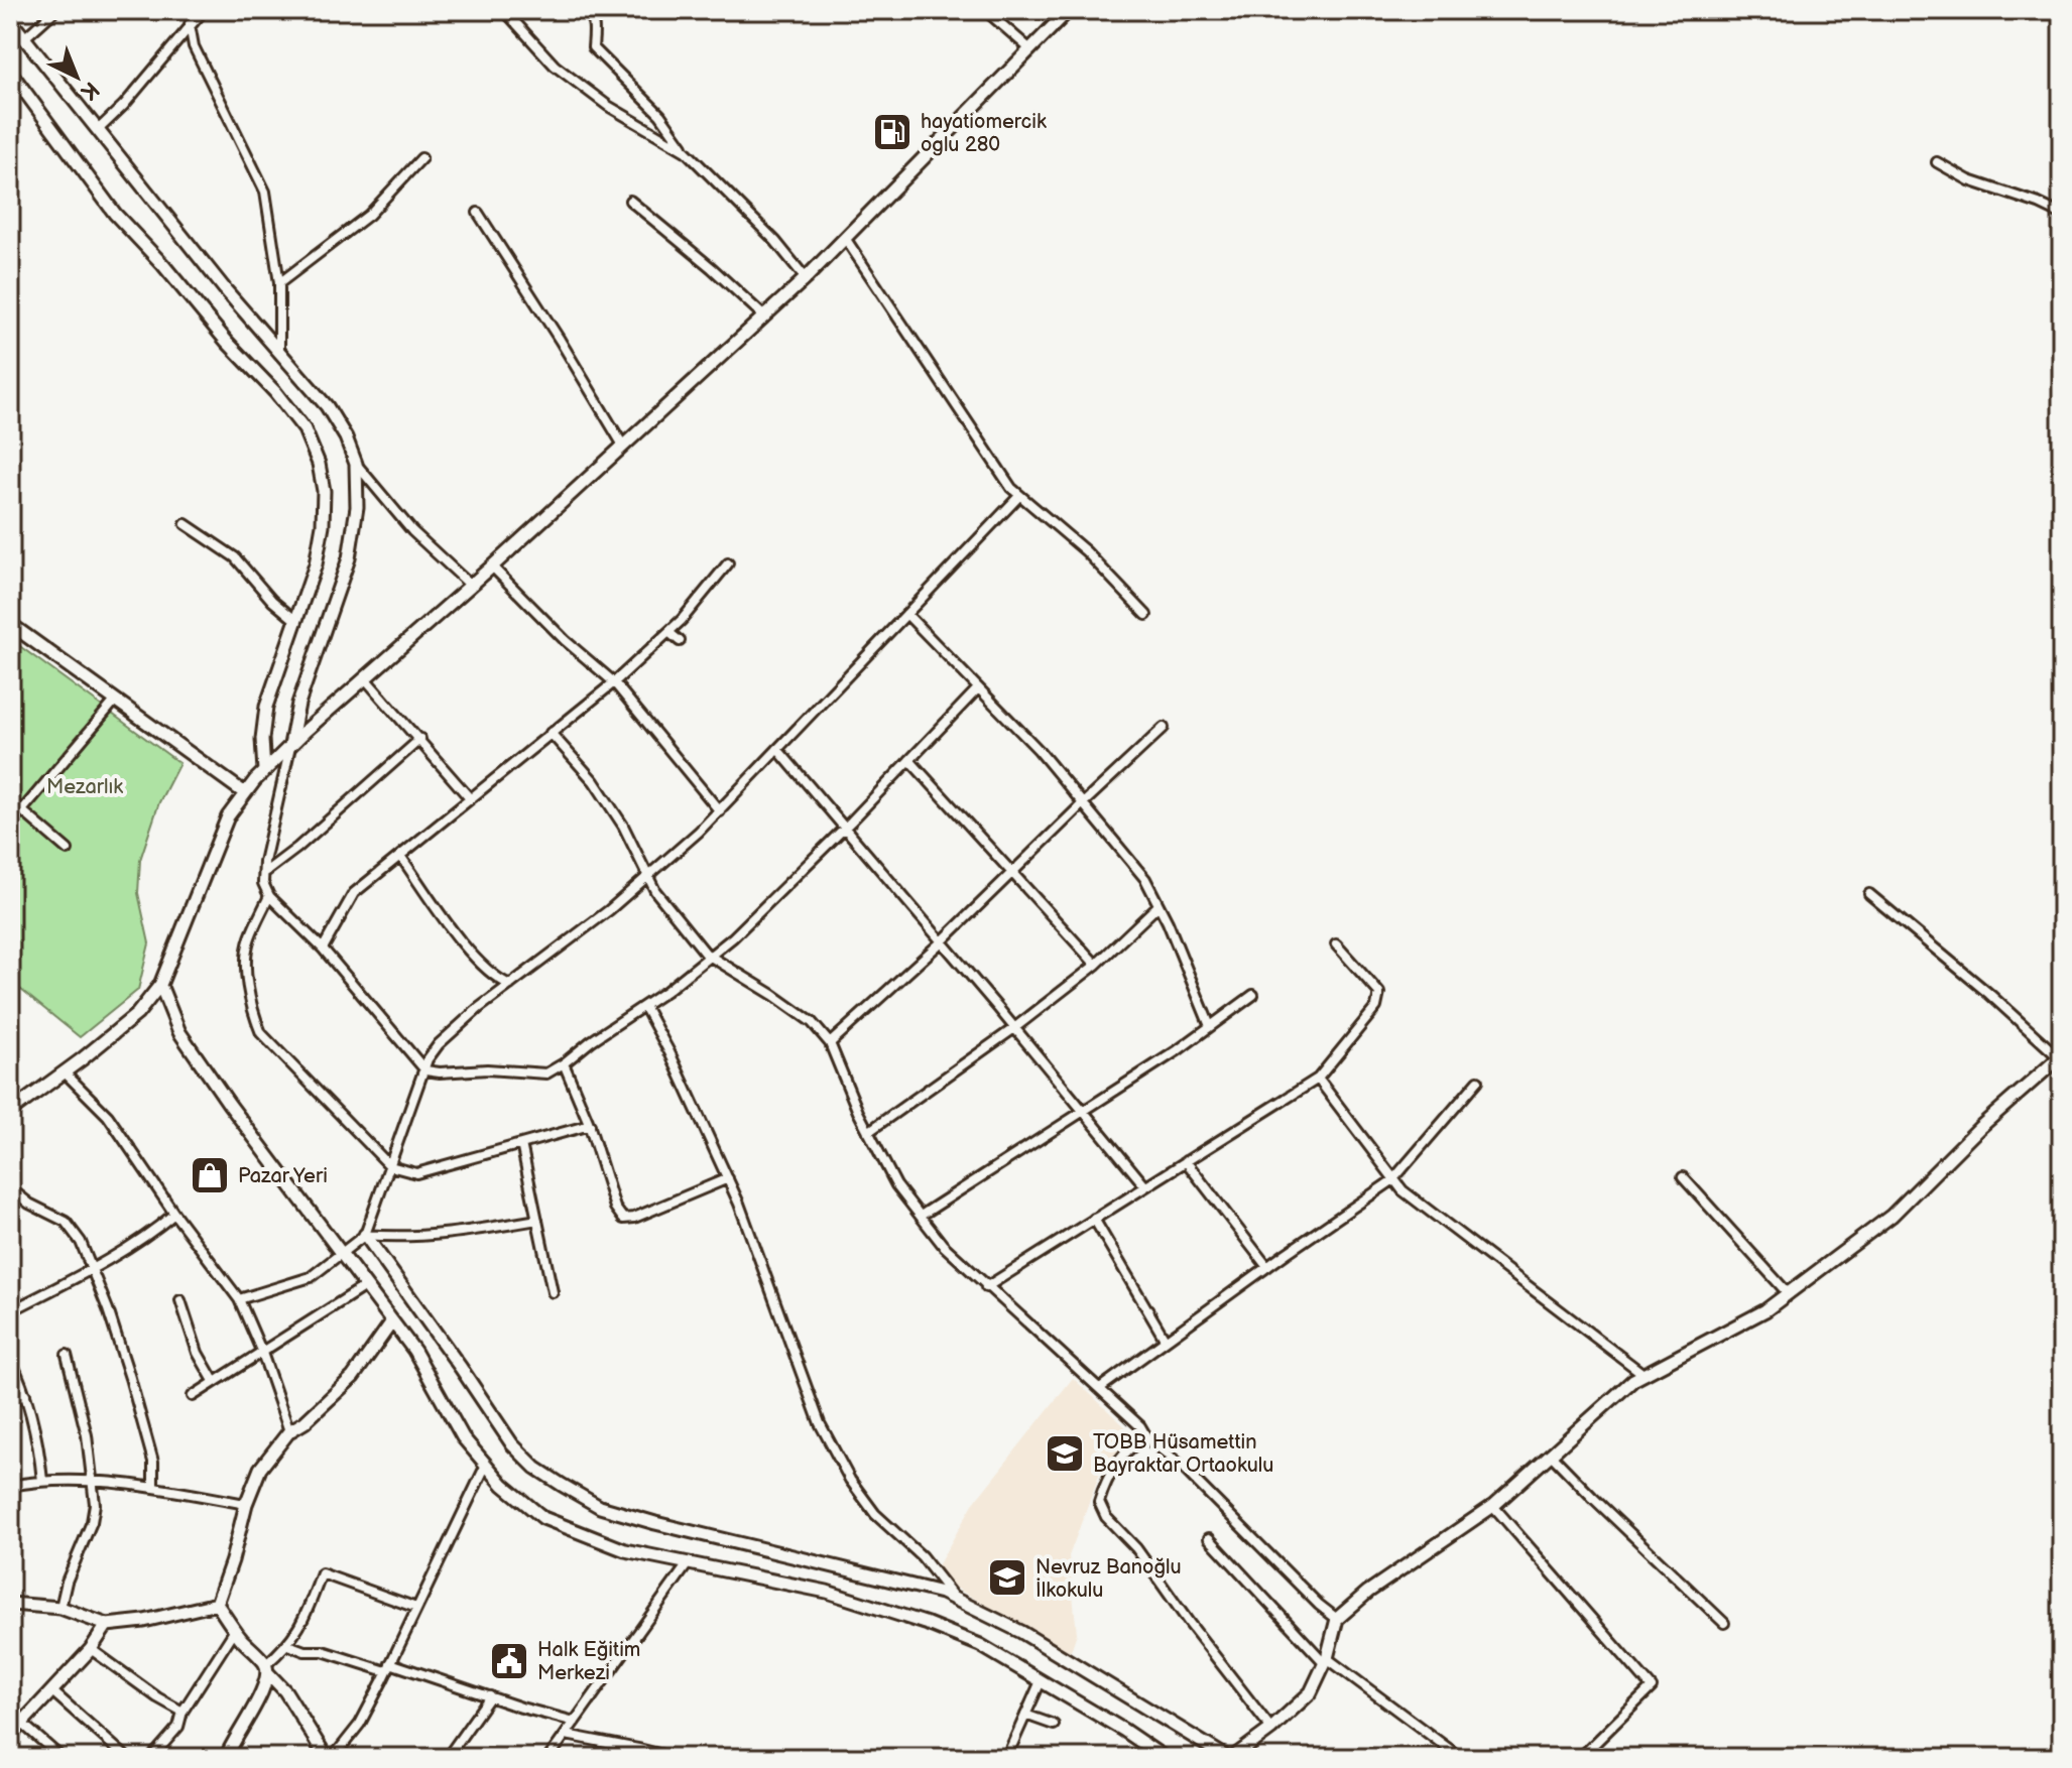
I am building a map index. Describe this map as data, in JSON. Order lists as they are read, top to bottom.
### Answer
{
  "parks": ["Mezarlık"],
  "places": {
    "fuel station": ["hayatiomercik oglu 280"],
    "shop": ["Pazar Yeri"],
    "school or university": ["TOBB Hüsamettin Bayraktar Ortaokulu", "Nevruz Banoğlu İlkokulu"],
    "public building": ["Halk Eğitim Merkezi"]
  },
  "north": "bottom right"
}
